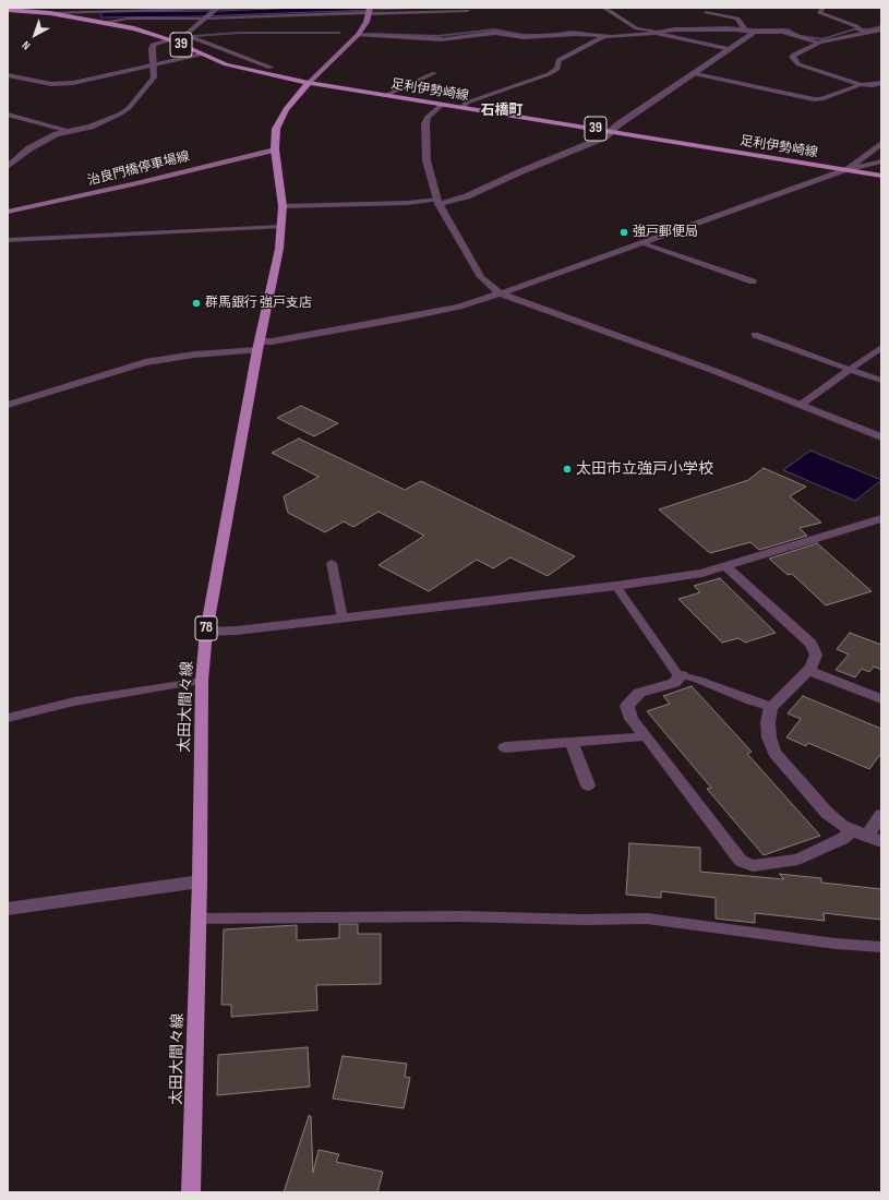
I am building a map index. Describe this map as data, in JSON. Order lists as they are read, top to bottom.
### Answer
{
  "streets": {
    "main road": [
      "39",
      "足利伊勢崎線",
      "治良門橋停車場線",
      "78",
      "太田大間々線"
    ]
  },
  "crossings": [
    ["足利伊勢崎線", "太田大間々線"],
    ["治良門橋停車場線", "太田大間々線"]
  ],
  "districts": ["石橋町"],
  "places": ["強戸郵便局", "群馬銀行 強戸支店", "太田市立強戸小学校"],
  "north": "bottom left"
}
